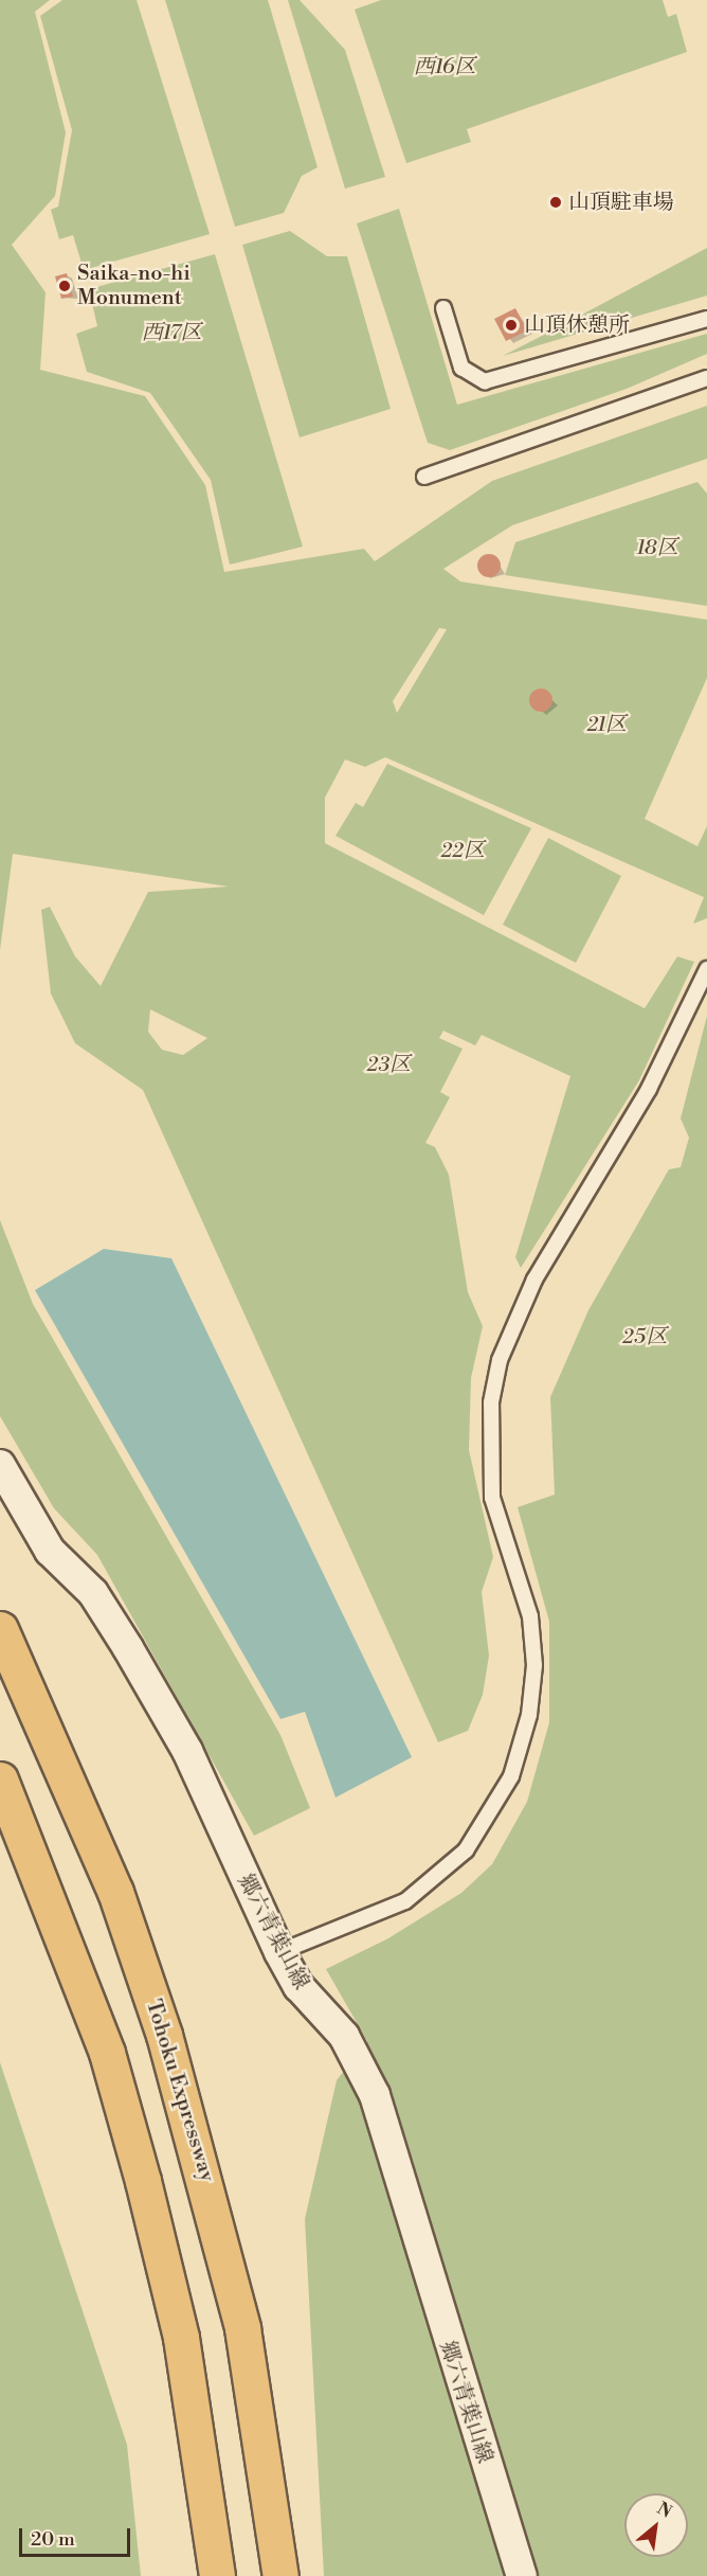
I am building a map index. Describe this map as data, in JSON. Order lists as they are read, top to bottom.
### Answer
{
  "streets": {
    "highway": ["Tohoku Expressway"],
    "street": ["郷六青葉山線"]
  },
  "parks": [
    "西16区",
    "西17区",
    "18区",
    "21区",
    "22区",
    "23区",
    "25区"
  ],
  "places": ["山頂駐車場", "Saika-no-hi Monument", "山頂休憩所"],
  "scale_bar": "20 m",
  "north": "top right"
}
